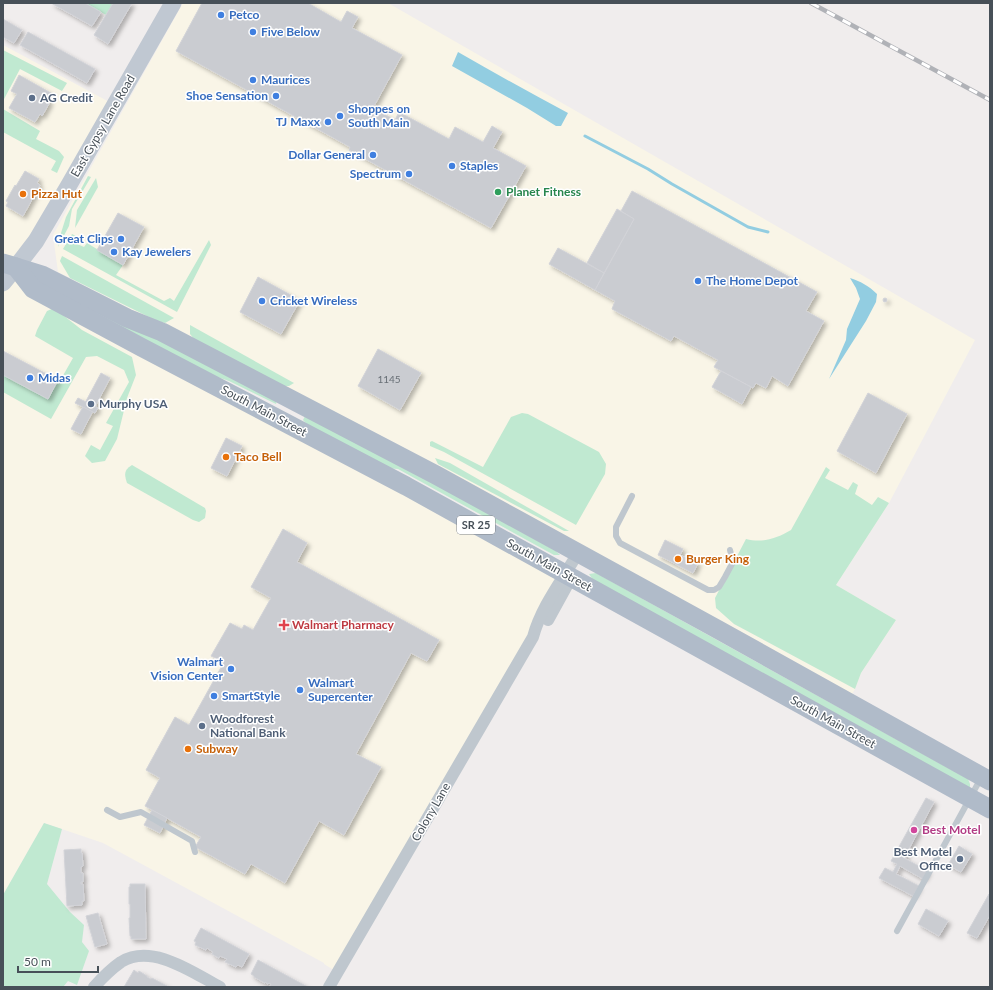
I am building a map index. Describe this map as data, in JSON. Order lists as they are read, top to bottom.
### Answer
{
  "streets": {
    "main road": ["East Gypsy Lane Road", "South Main Street", "SR 25"],
    "street": ["Colony Lane"]
  },
  "crossings": [
    ["East Gypsy Lane Road", "South Main Street"],
    ["South Main Street", "SR 25"],
    ["South Main Street", "Colony Lane"]
  ],
  "places": {
    "other": [
      "Petco",
      "Five Below",
      "Maurices",
      "Shoe Sensation",
      "AG Credit",
      "Shoppes on South Main",
      "TJ Maxx",
      "Dollar General",
      "Staples",
      "Spectrum",
      "Planet Fitness",
      "Pizza Hut",
      "Great Clips",
      "Kay Jewelers",
      "The Home Depot",
      "Cricket Wireless",
      "Midas",
      "Murphy USA",
      "Taco Bell",
      "Burger King",
      "Walmart Vision Center",
      "Walmart Supercenter",
      "SmartStyle",
      "Woodforest National Bank",
      "Subway",
      "Best Motel",
      "Best Motel Office"
    ],
    "health": ["Walmart Pharmacy"]
  },
  "house_numbers": ["1145"],
  "scale_bar": "50 m"
}
